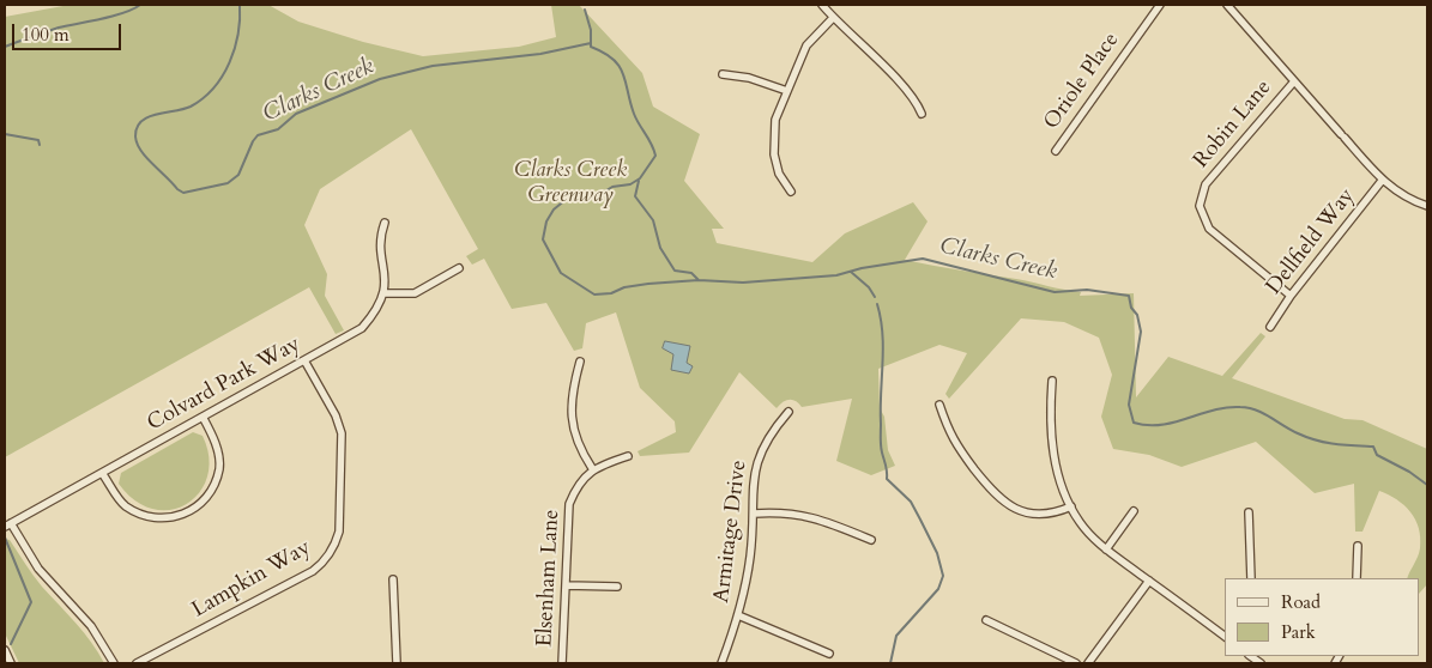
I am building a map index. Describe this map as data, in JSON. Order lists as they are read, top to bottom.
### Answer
{
  "streets": {
    "street": [
      "Oriole Place",
      "Robin Lane",
      "Dellfield Way",
      "Colvard Park Way",
      "Armitage Drive",
      "Elsenham Lane",
      "Lampkin Way"
    ]
  },
  "crossings": [
    ["Robin Lane", "Dellfield Way"],
    ["Colvard Park Way", "Lampkin Way"]
  ],
  "water": ["Clarks Creek"],
  "parks": ["Clarks Creek Greenway"],
  "legend": ["Road", "Park"],
  "scale_bar": "100 m"
}
